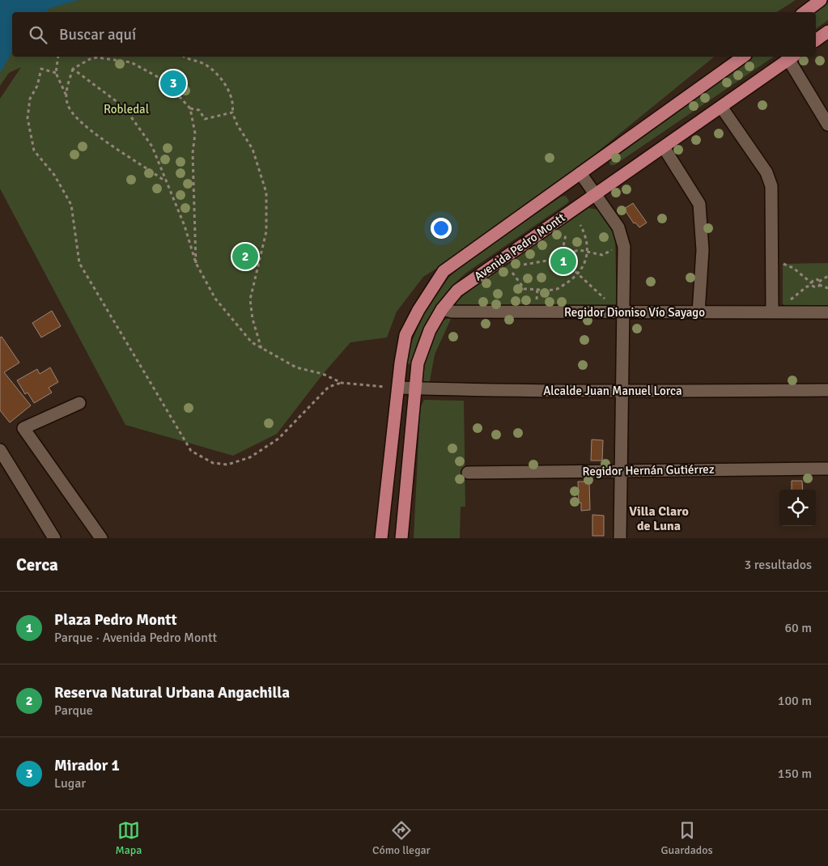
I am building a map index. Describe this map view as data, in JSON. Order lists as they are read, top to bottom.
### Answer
{
  "streets": {
    "main road": ["Avenida Pedro Montt"],
    "street": ["Regidor Dioniso Vío Sayago", "Alcalde Juan Manuel Lorca", "Regidor Hernán Gutiérrez"]
  },
  "crossings": [
    ["Avenida Pedro Montt", "Regidor Dioniso Vío Sayago"],
    ["Avenida Pedro Montt", "Alcalde Juan Manuel Lorca"]
  ],
  "districts": ["Villa Claro de Luna"],
  "parks": ["Robledal"],
  "page": {
    "search": "Buscar aquí",
    "pins": ["3", "2", "1"],
    "heading": ["Cerca", "3 resultados"],
    "list": [
      {
        "mark": "1",
        "name": "Plaza Pedro Montt",
        "note": "Parque · Avenida Pedro Montt",
        "value": "60 m"
      },
      {
        "mark": "2",
        "name": "Reserva Natural Urbana Angachilla",
        "note": "Parque",
        "value": "100 m"
      },
      {
        "mark": "3",
        "name": "Mirador 1",
        "note": "Lugar",
        "value": "150 m"
      }
    ],
    "nav": ["Mapa", "Cómo llegar", "Guardados"]
  }
}
